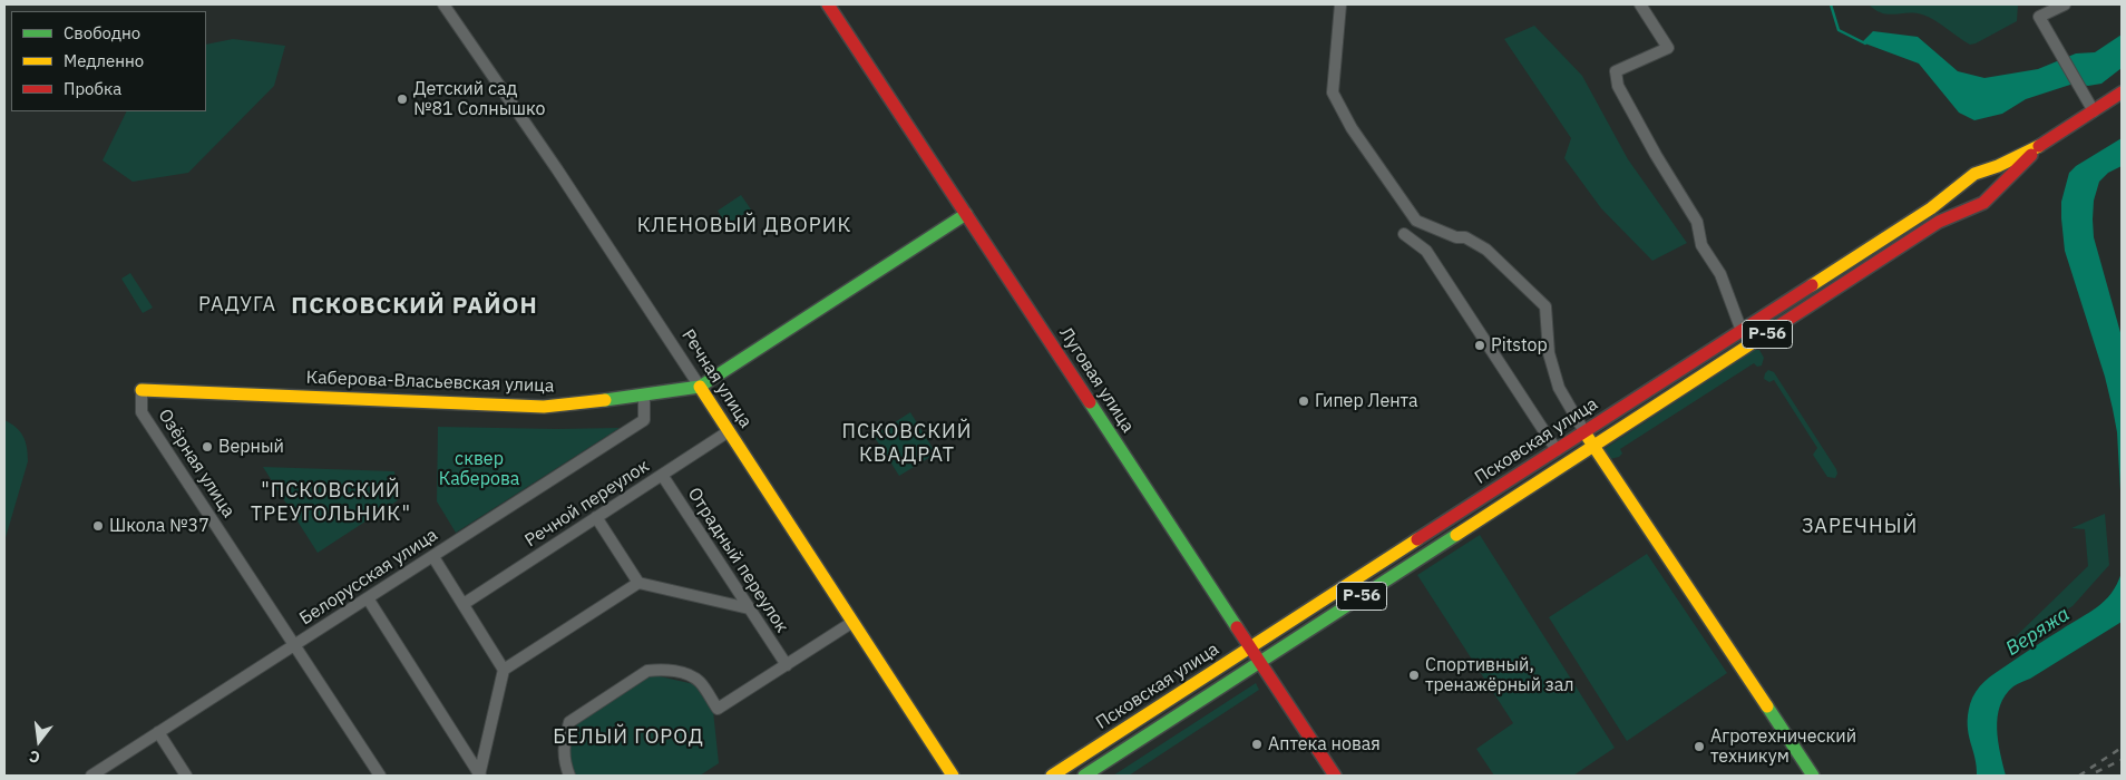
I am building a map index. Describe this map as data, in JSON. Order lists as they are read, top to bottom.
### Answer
{
  "streets": {
    "main road": [
      "Р-56",
      "Речная улица",
      "Луговая улица",
      "Каберова-Власьевская улица",
      "Псковская улица"
    ],
    "street": [
      "Озёрная улица",
      "Речной переулок",
      "Отрадный переулок",
      "Белорусская улица"
    ]
  },
  "crossings": [
    ["Р-56", "Псковская улица"],
    ["Речная улица", "Каберова-Власьевская улица"],
    ["Речная улица", "Речной переулок"],
    ["Луговая улица", "Каберова-Власьевская улица"],
    ["Луговая улица", "Псковская улица"],
    ["Каберова-Власьевская улица", "Озёрная улица"],
    ["Каберова-Власьевская улица", "Белорусская улица"],
    ["Озёрная улица", "Белорусская улица"],
    ["Речной переулок", "Отрадный переулок"]
  ],
  "districts": [
    "КЛЕНОВЫЙ ДВОРИК",
    "РАДУГА",
    "ПСКОВСКИЙ РАЙОН",
    "ПСКОВСКИЙ КВАДРАТ",
    "\"ПСКОВСКИЙ ТРЕУГОЛЬНИК\"",
    "ЗАРЕЧНЫЙ",
    "БЕЛЫЙ ГОРОД"
  ],
  "water": ["Веряжа"],
  "parks": ["сквер Каберова"],
  "places": [
    "Детский сад №81 Солнышко",
    "Pitstop",
    "Гипер Лента",
    "Верный",
    "Школа №37",
    "Спортивный, тренажёрный зал",
    "Аптека новая",
    "Агротехнический техникум"
  ],
  "legend": ["Свободно", "Медленно", "Пробка"],
  "north": "bottom"
}
